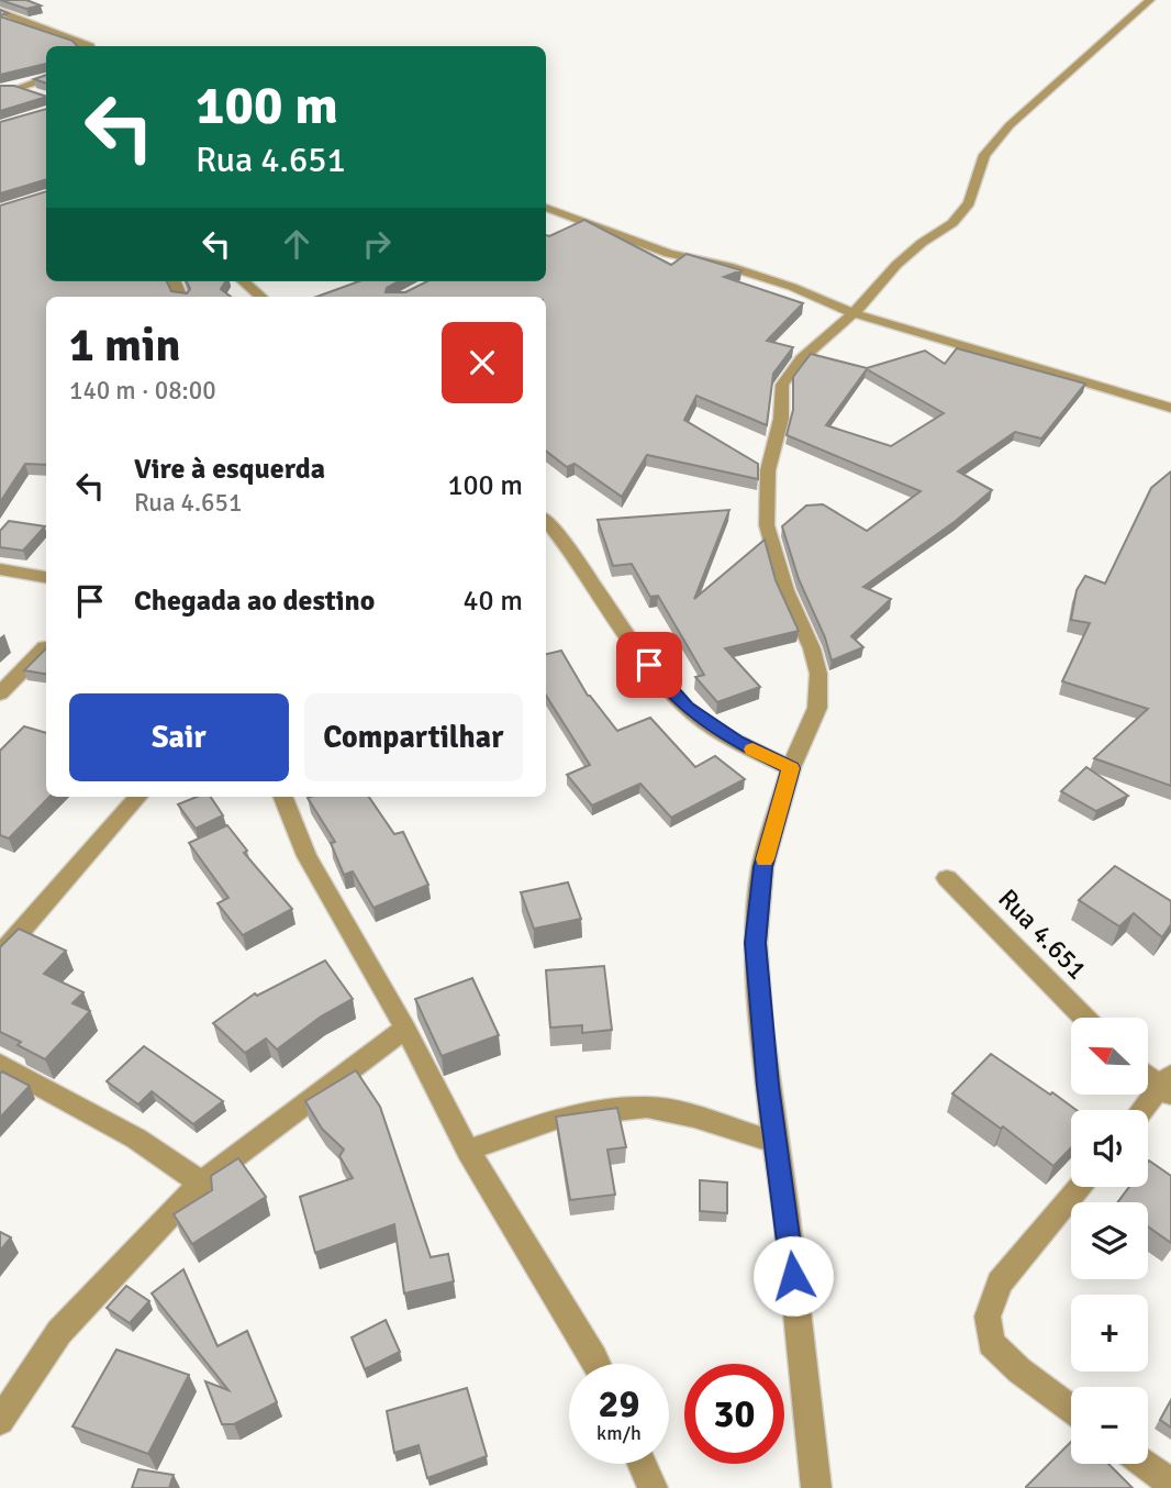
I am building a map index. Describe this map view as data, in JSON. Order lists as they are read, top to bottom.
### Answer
{
  "streets": {
    "street": ["Rua 4.651"]
  },
  "north": "top left",
  "page": {
    "turn": ["100 m", "Rua 4.651"],
    "heading": ["1 min", "140 m · 08:00"],
    "list": [
      {
        "name": "Vire à esquerda",
        "note": "Rua 4.651",
        "value": "100 m"
      },
      {
        "name": "Chegada ao destino",
        "value": "40 m"
      }
    ],
    "buttons": ["Sair", "Compartilhar"],
    "map_buttons": ["+", "−"],
    "speed": "29 km/h",
    "limit": "30"
  }
}
